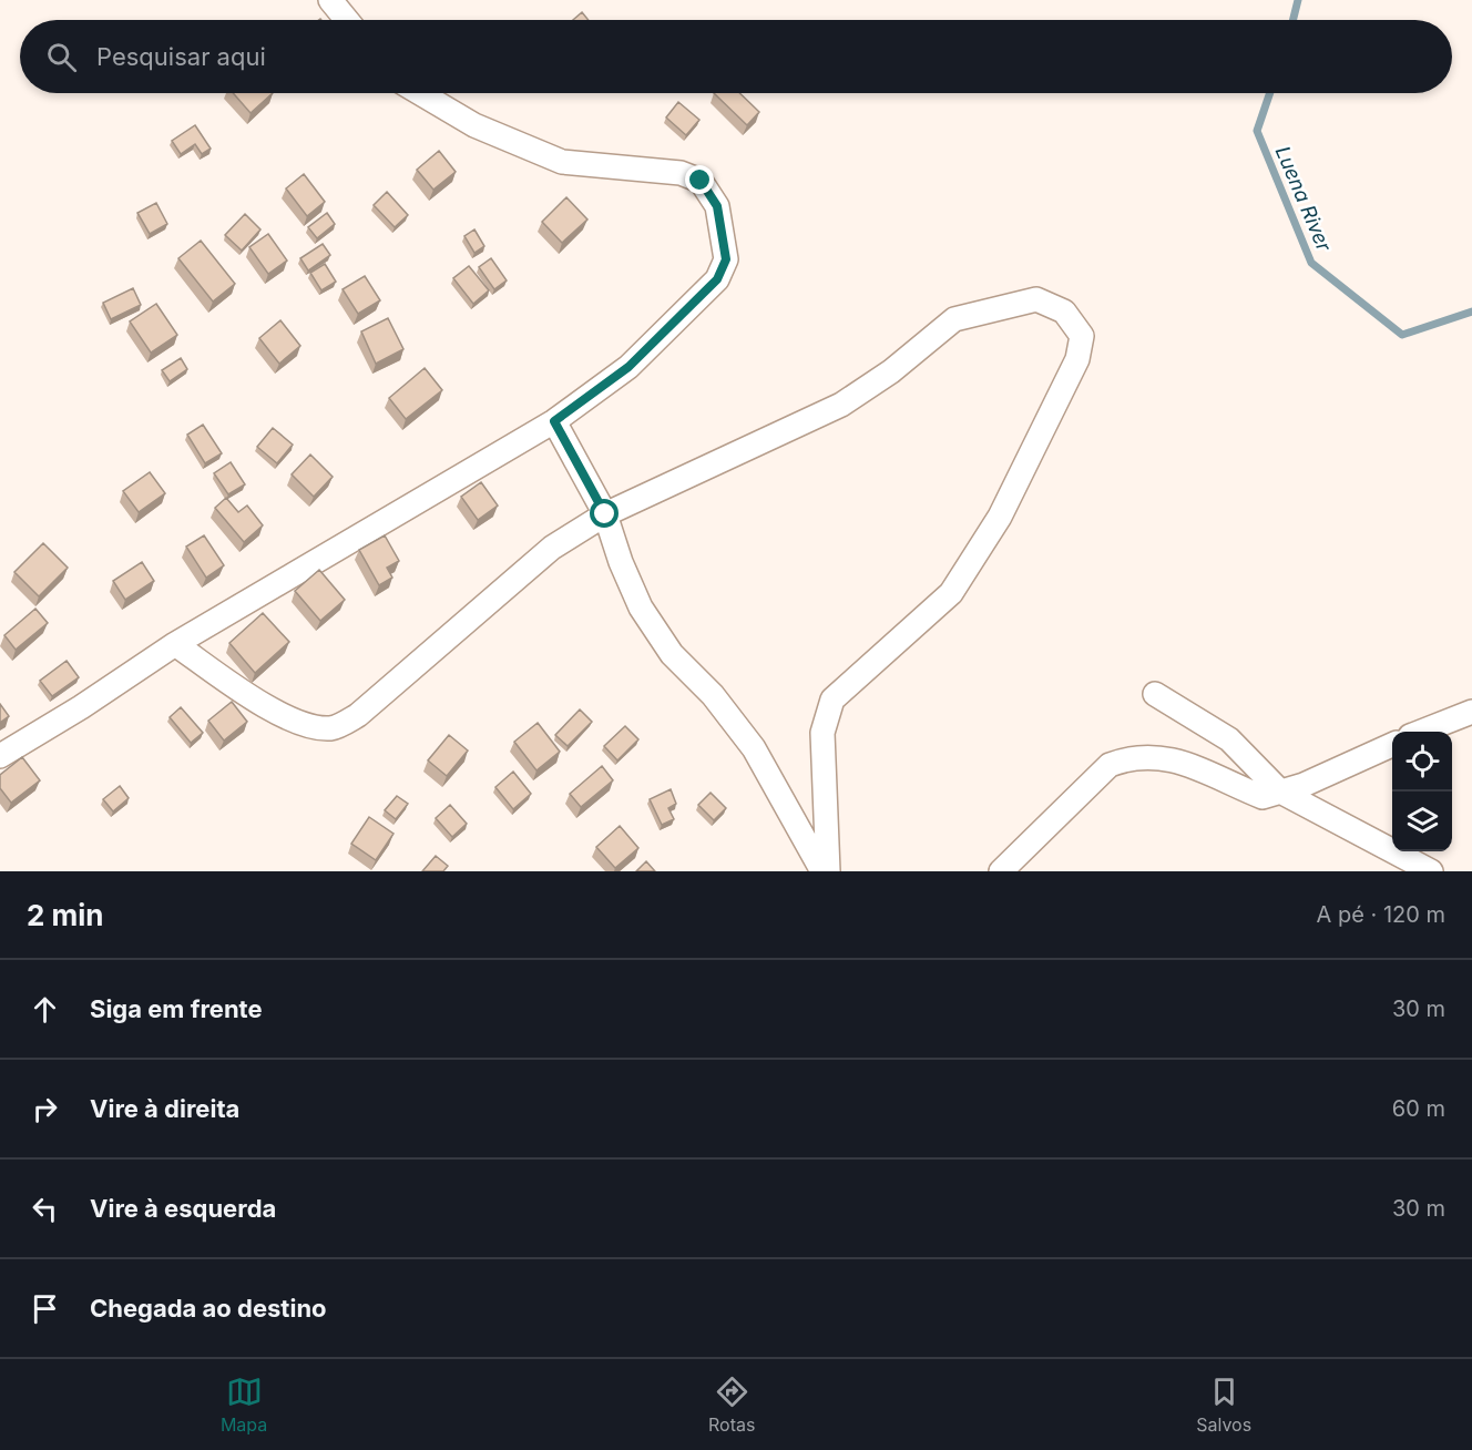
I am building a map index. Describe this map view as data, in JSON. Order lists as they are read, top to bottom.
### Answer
{
  "water": ["Luena River"],
  "page": {
    "search": "Pesquisar aqui",
    "heading": ["2 min", "A pé · 120 m"],
    "list": [
      ["Siga em frente", "30 m"],
      ["Vire à direita", "60 m"],
      ["Vire à esquerda", "30 m"],
      "Chegada ao destino"
    ],
    "nav": ["Mapa", "Rotas", "Salvos"]
  }
}
